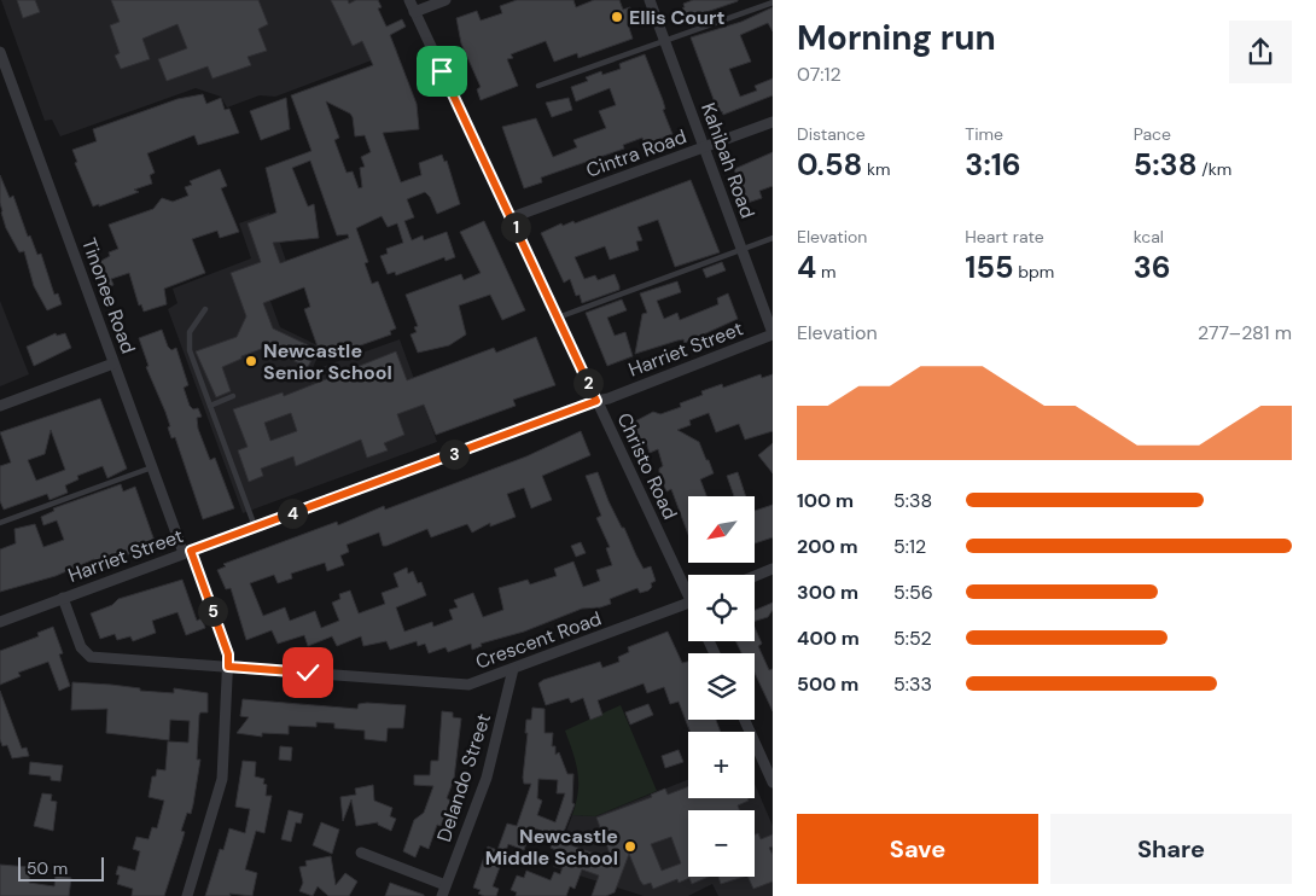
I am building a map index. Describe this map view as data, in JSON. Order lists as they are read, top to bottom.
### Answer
{
  "streets": {
    "street": [
      "Cintra Road",
      "Kahibah Road",
      "Tinonee Road",
      "Harriet Street",
      "Christo Road",
      "Crescent Road",
      "Delando Street"
    ]
  },
  "crossings": [
    ["Cintra Road", "Kahibah Road"],
    ["Cintra Road", "Christo Road"],
    ["Kahibah Road", "Harriet Street"],
    ["Tinonee Road", "Harriet Street"],
    ["Tinonee Road", "Crescent Road"],
    ["Harriet Street", "Christo Road"],
    ["Harriet Street", "Crescent Road"],
    ["Crescent Road", "Delando Street"]
  ],
  "places": ["Ellis Court", "Newcastle Senior School", "Newcastle Middle School"],
  "scale_bar": "50 m",
  "north": "bottom left",
  "page": {
    "heading": ["Morning run", "07:12"],
    "stats": [
      ["Distance", "0.58 km"],
      ["Time", "3:16"],
      ["Pace", "5:38 /km"],
      ["Elevation", "4 m"],
      ["Heart rate", "155 bpm"],
      ["kcal", "36"]
    ],
    "pins": [
      "1",
      "2",
      "3",
      "4",
      "5"
    ],
    "chart": ["Elevation", "277–281 m"],
    "list": [
      {
        "name": "100 m",
        "note": "5:38"
      },
      {
        "name": "200 m",
        "note": "5:12"
      },
      {
        "name": "300 m",
        "note": "5:56"
      },
      {
        "name": "400 m",
        "note": "5:52"
      },
      {
        "name": "500 m",
        "note": "5:33"
      }
    ],
    "map_buttons": ["+", "−"],
    "buttons": ["Save", "Share"],
    "scale": "50 m"
  }
}
